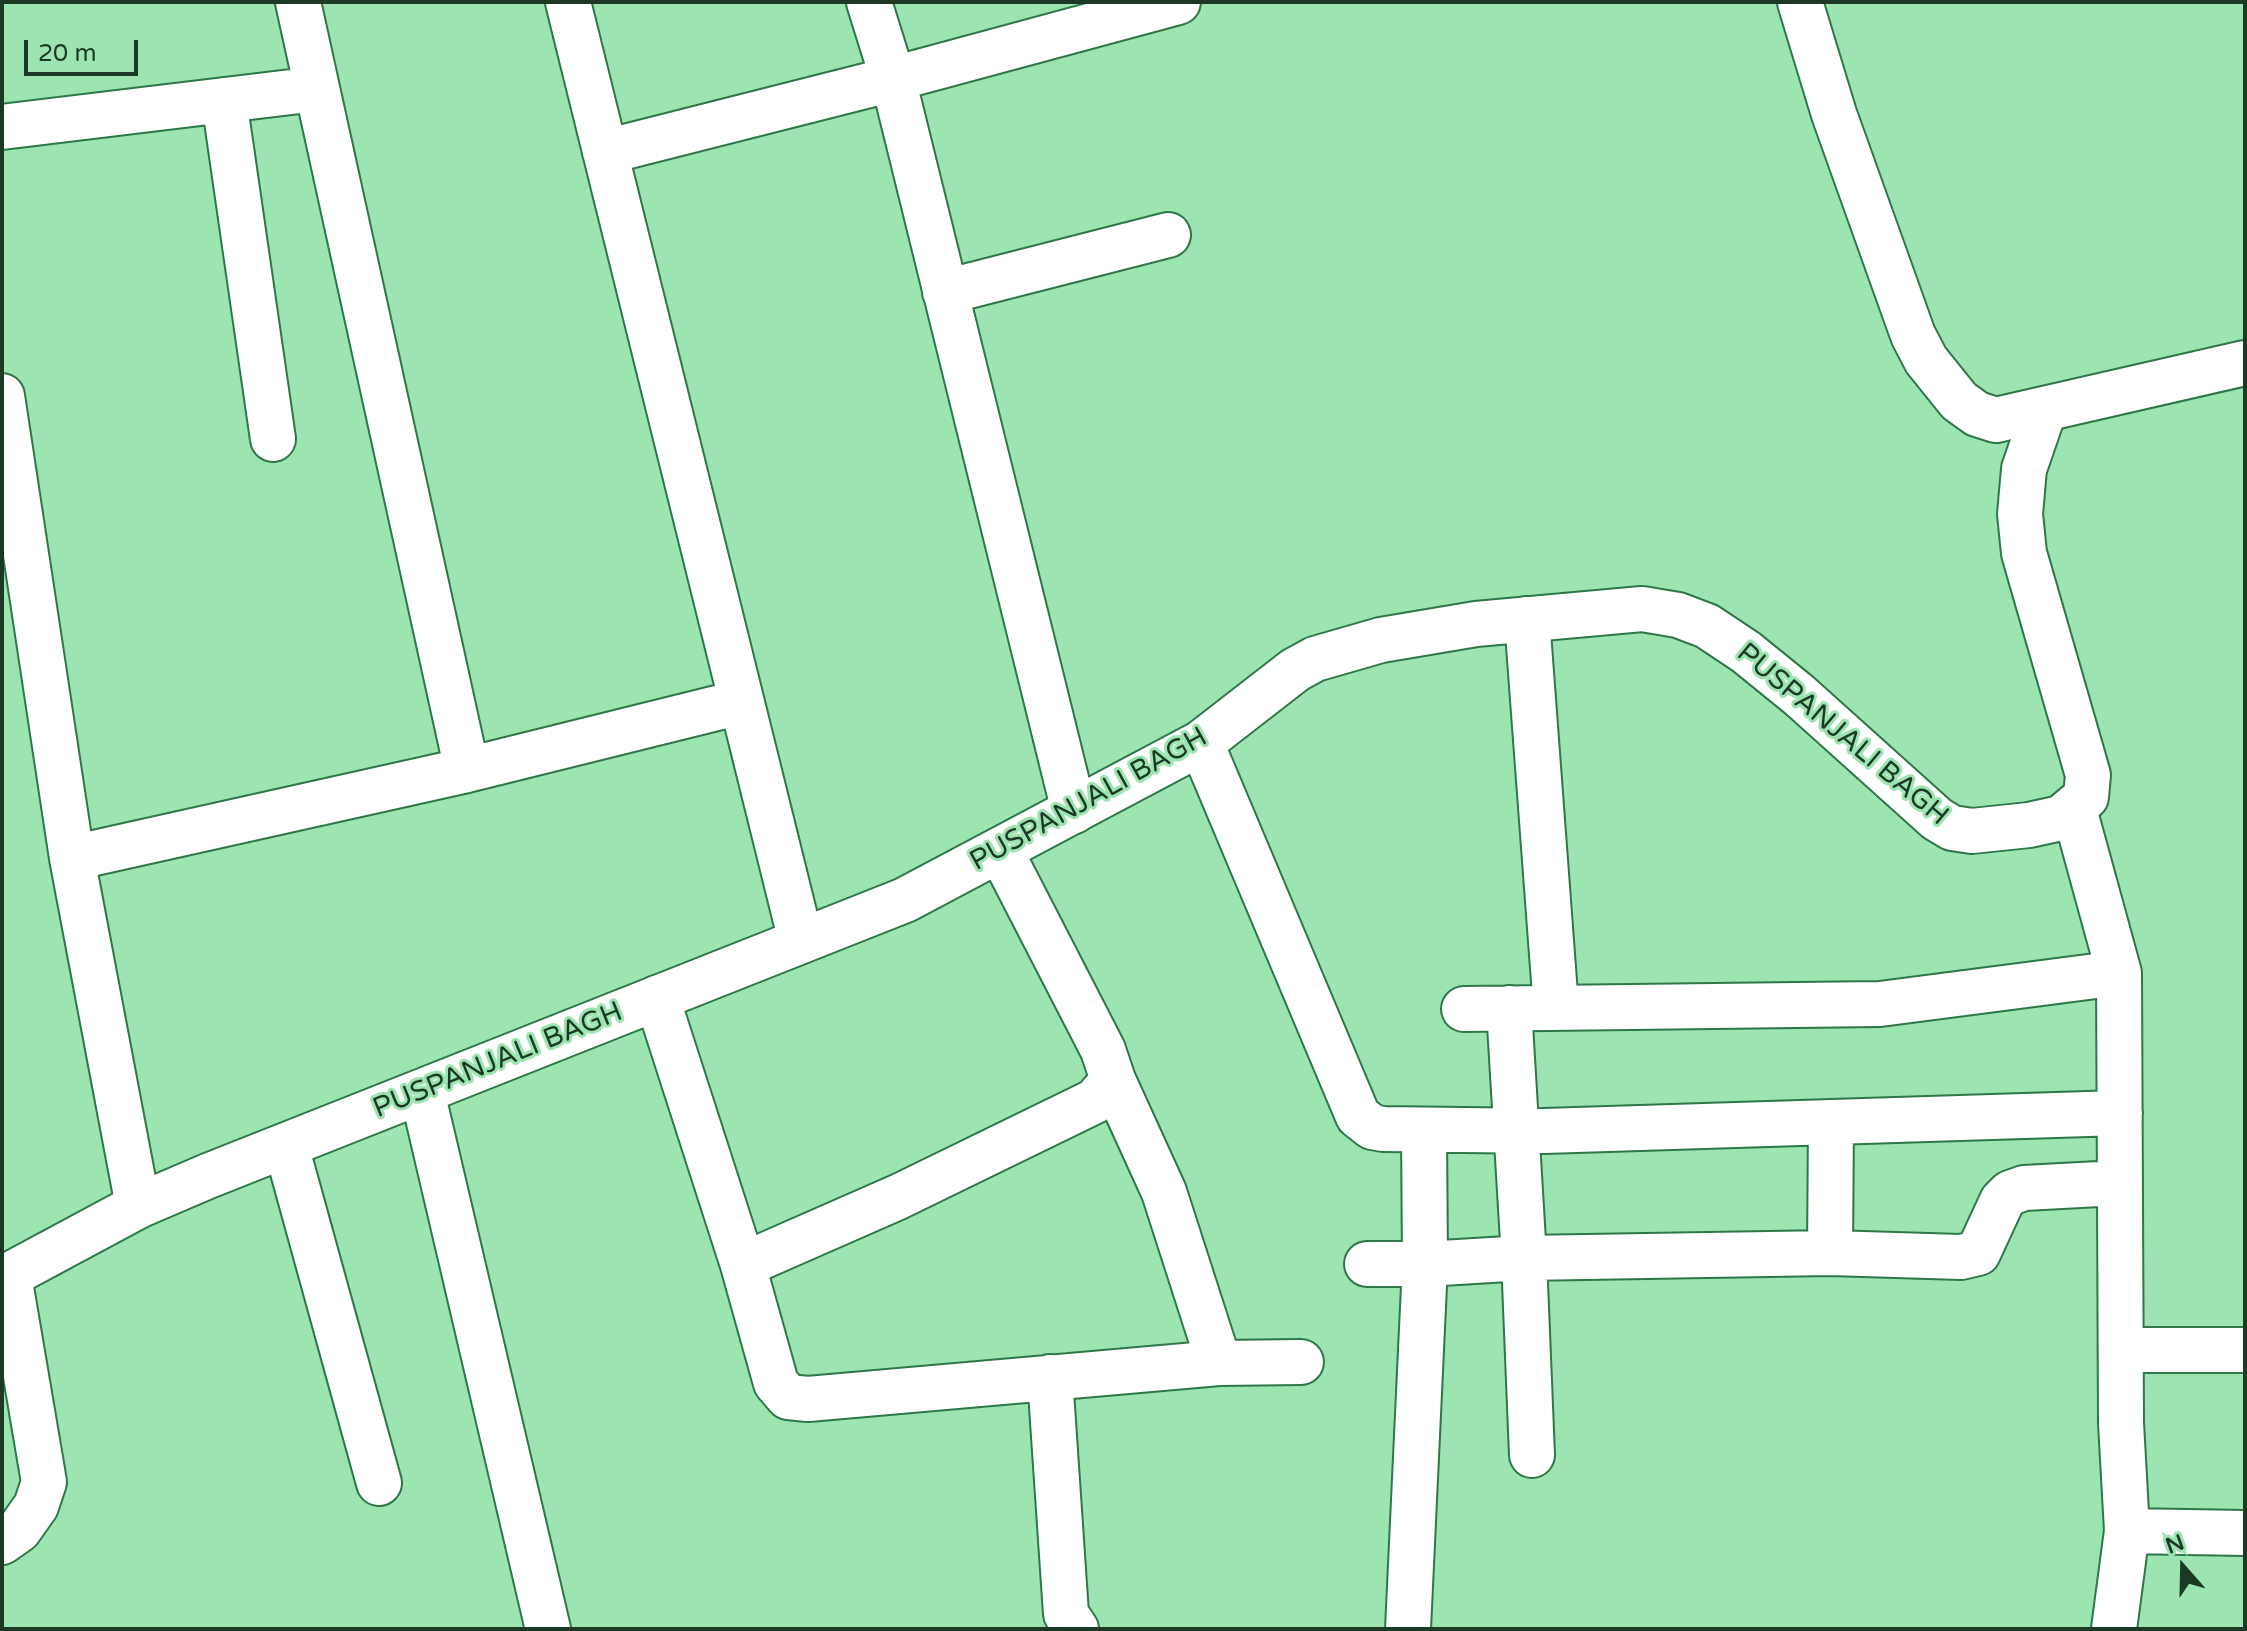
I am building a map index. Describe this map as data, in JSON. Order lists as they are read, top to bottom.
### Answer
{
  "streets": {
    "street": ["PUSPANJALI BAGH"]
  },
  "scale_bar": "20 m",
  "north": "top"
}
